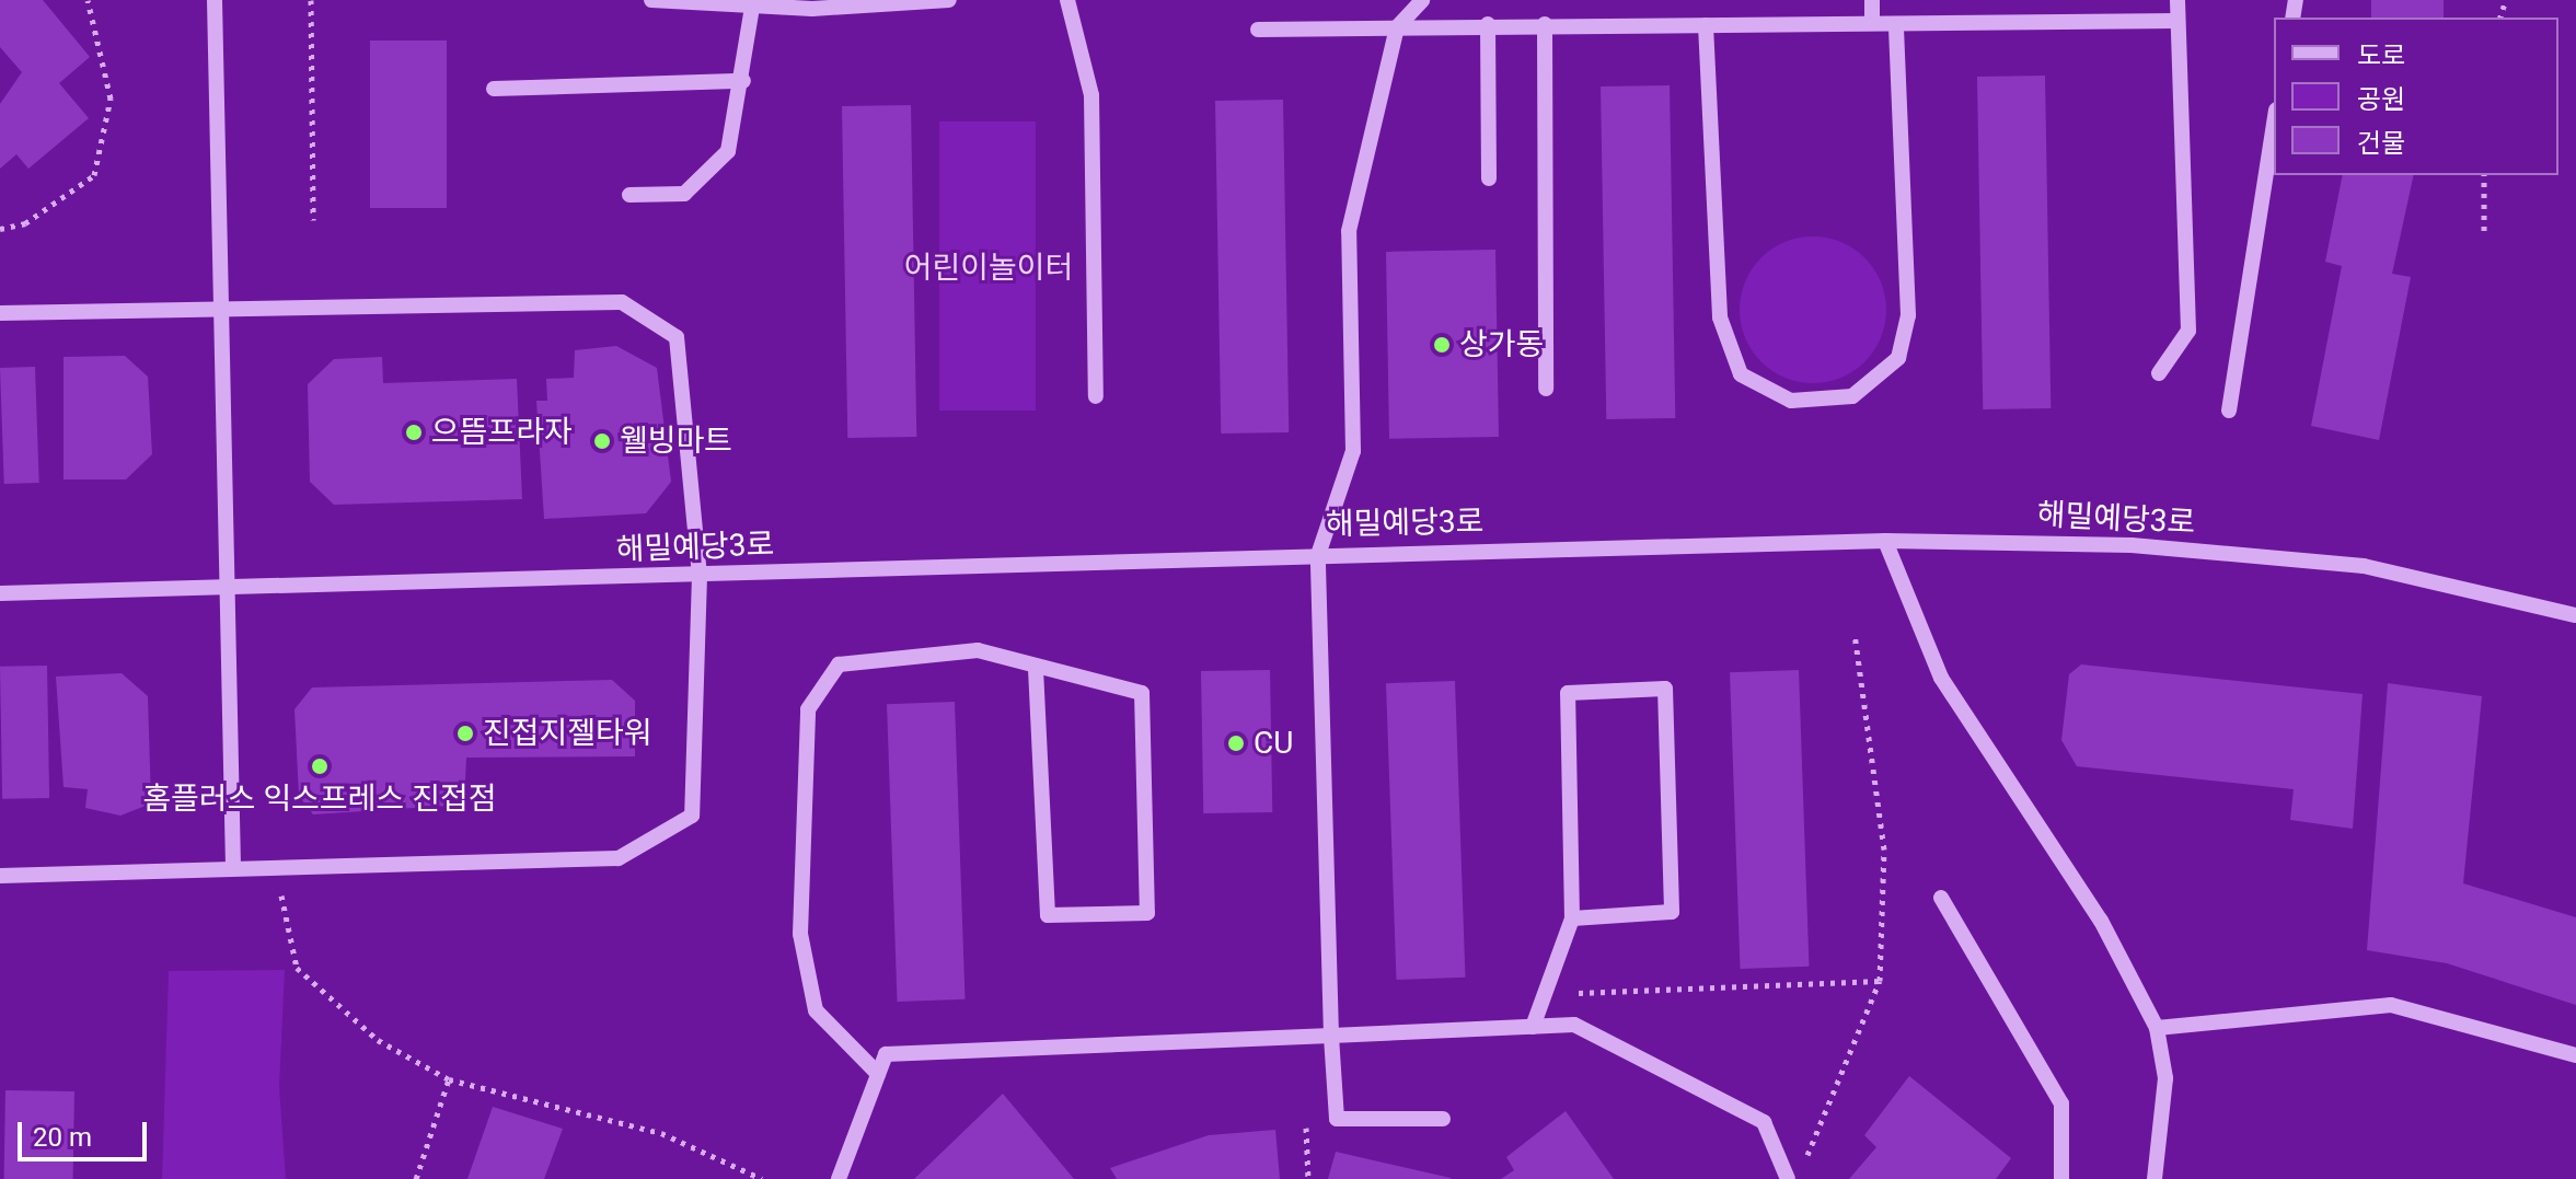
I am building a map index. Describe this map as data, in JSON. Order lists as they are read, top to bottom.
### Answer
{
  "streets": {
    "street": ["해밀예당3로"]
  },
  "parks": ["어린이놀이터"],
  "places": [
    "상가동",
    "으뜸프라자",
    "웰빙마트",
    "진접지젤타워",
    "CU",
    "홈플러스 익스프레스 진접점"
  ],
  "legend": ["도로", "공원", "건물"],
  "scale_bar": "20 m"
}
